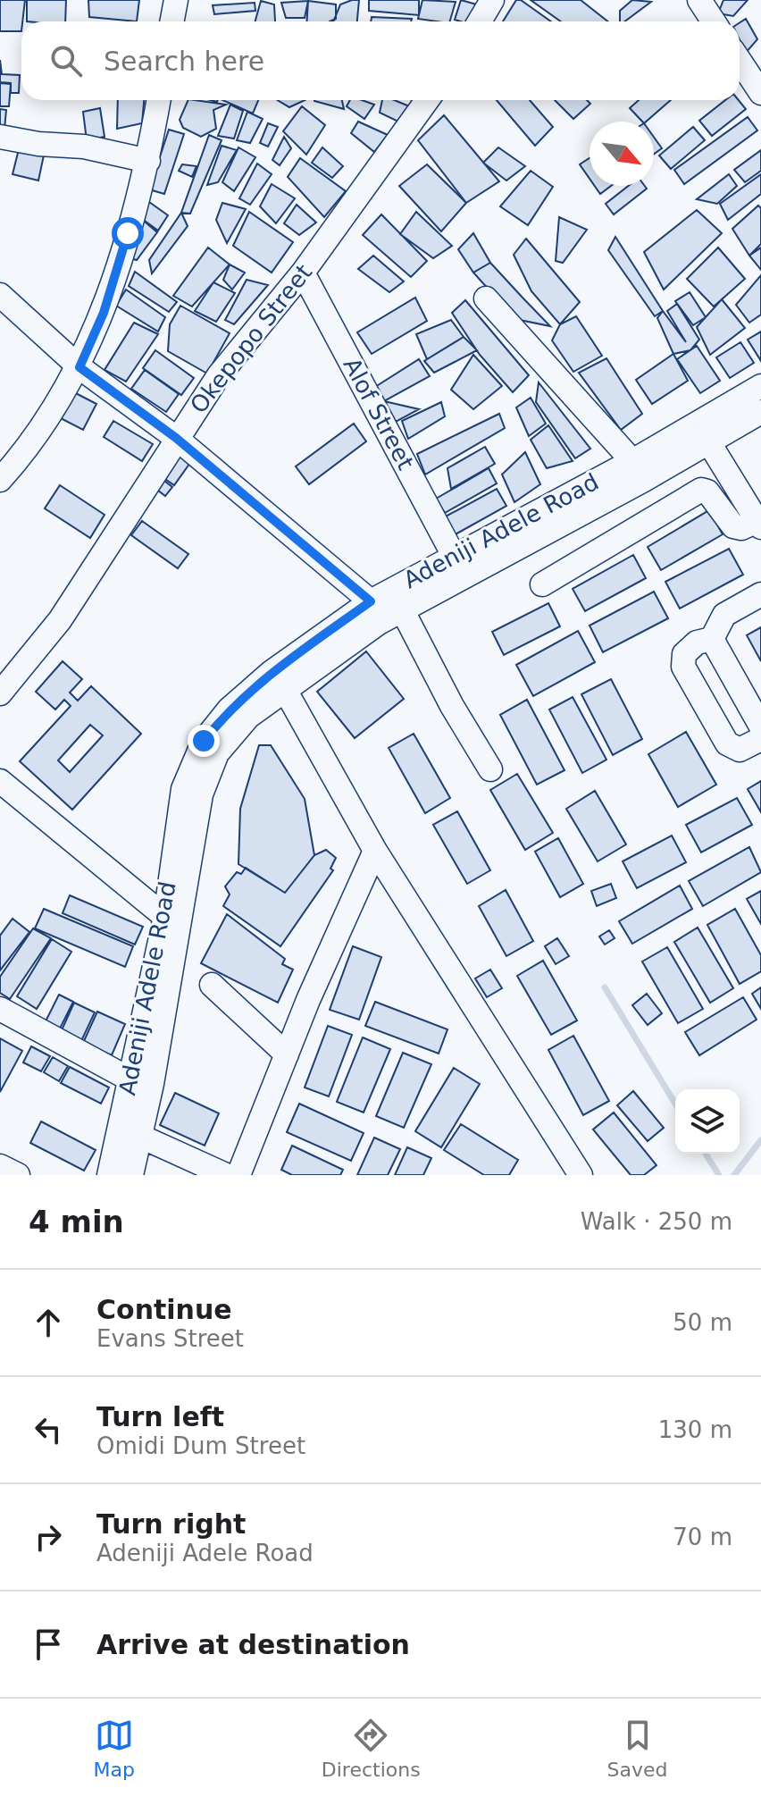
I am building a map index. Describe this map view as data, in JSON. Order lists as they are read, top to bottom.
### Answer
{
  "streets": {
    "street": ["Okepopo Street", "Alof Street", "Adeniji Adele Road"]
  },
  "crossings": [
    ["Okepopo Street", "Alof Street"],
    ["Alof Street", "Adeniji Adele Road"]
  ],
  "north": "bottom right",
  "page": {
    "search": "Search here",
    "heading": ["4 min", "Walk · 250 m"],
    "list": [
      ["Continue", "Evans Street", "50 m"],
      ["Turn left", "Omidi Dum Street", "130 m"],
      ["Turn right", "Adeniji Adele Road", "70 m"],
      "Arrive at destination"
    ],
    "nav": ["Map", "Directions", "Saved"]
  }
}
